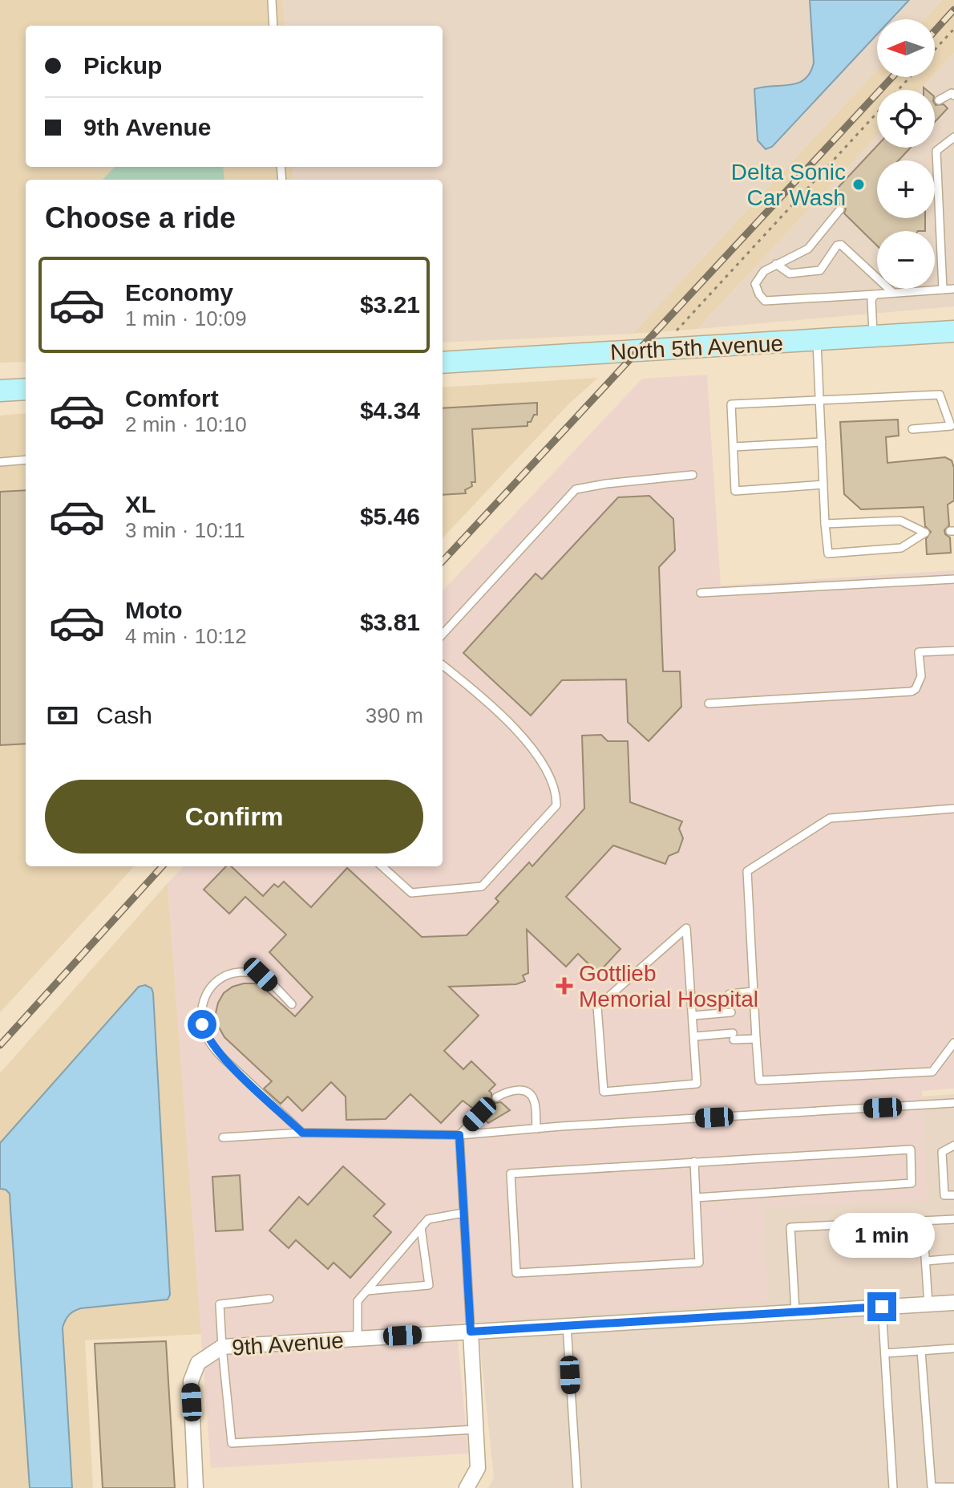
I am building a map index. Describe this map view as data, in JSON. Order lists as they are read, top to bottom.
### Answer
{
  "streets": {
    "street": ["North 5th Avenue", "9th Avenue"]
  },
  "places": {
    "other": ["Delta Sonic Car Wash"],
    "health": ["Gottlieb Memorial Hospital"]
  },
  "north": "left",
  "page": {
    "map_buttons": ["+", "−"],
    "banner": ["Pickup", "9th Avenue"],
    "heading": "Choose a ride",
    "list": [
      {
        "name": "Economy",
        "note": "1 min · 10:09",
        "value": "$3.21"
      },
      {
        "name": "Comfort",
        "note": "2 min · 10:10",
        "value": "$4.34"
      },
      {
        "name": "XL",
        "note": "3 min · 10:11",
        "value": "$5.46"
      },
      {
        "name": "Moto",
        "note": "4 min · 10:12",
        "value": "$3.81"
      }
    ],
    "pay": ["Cash", "390 m"],
    "buttons": "Confirm",
    "bubble": "1 min"
  }
}
